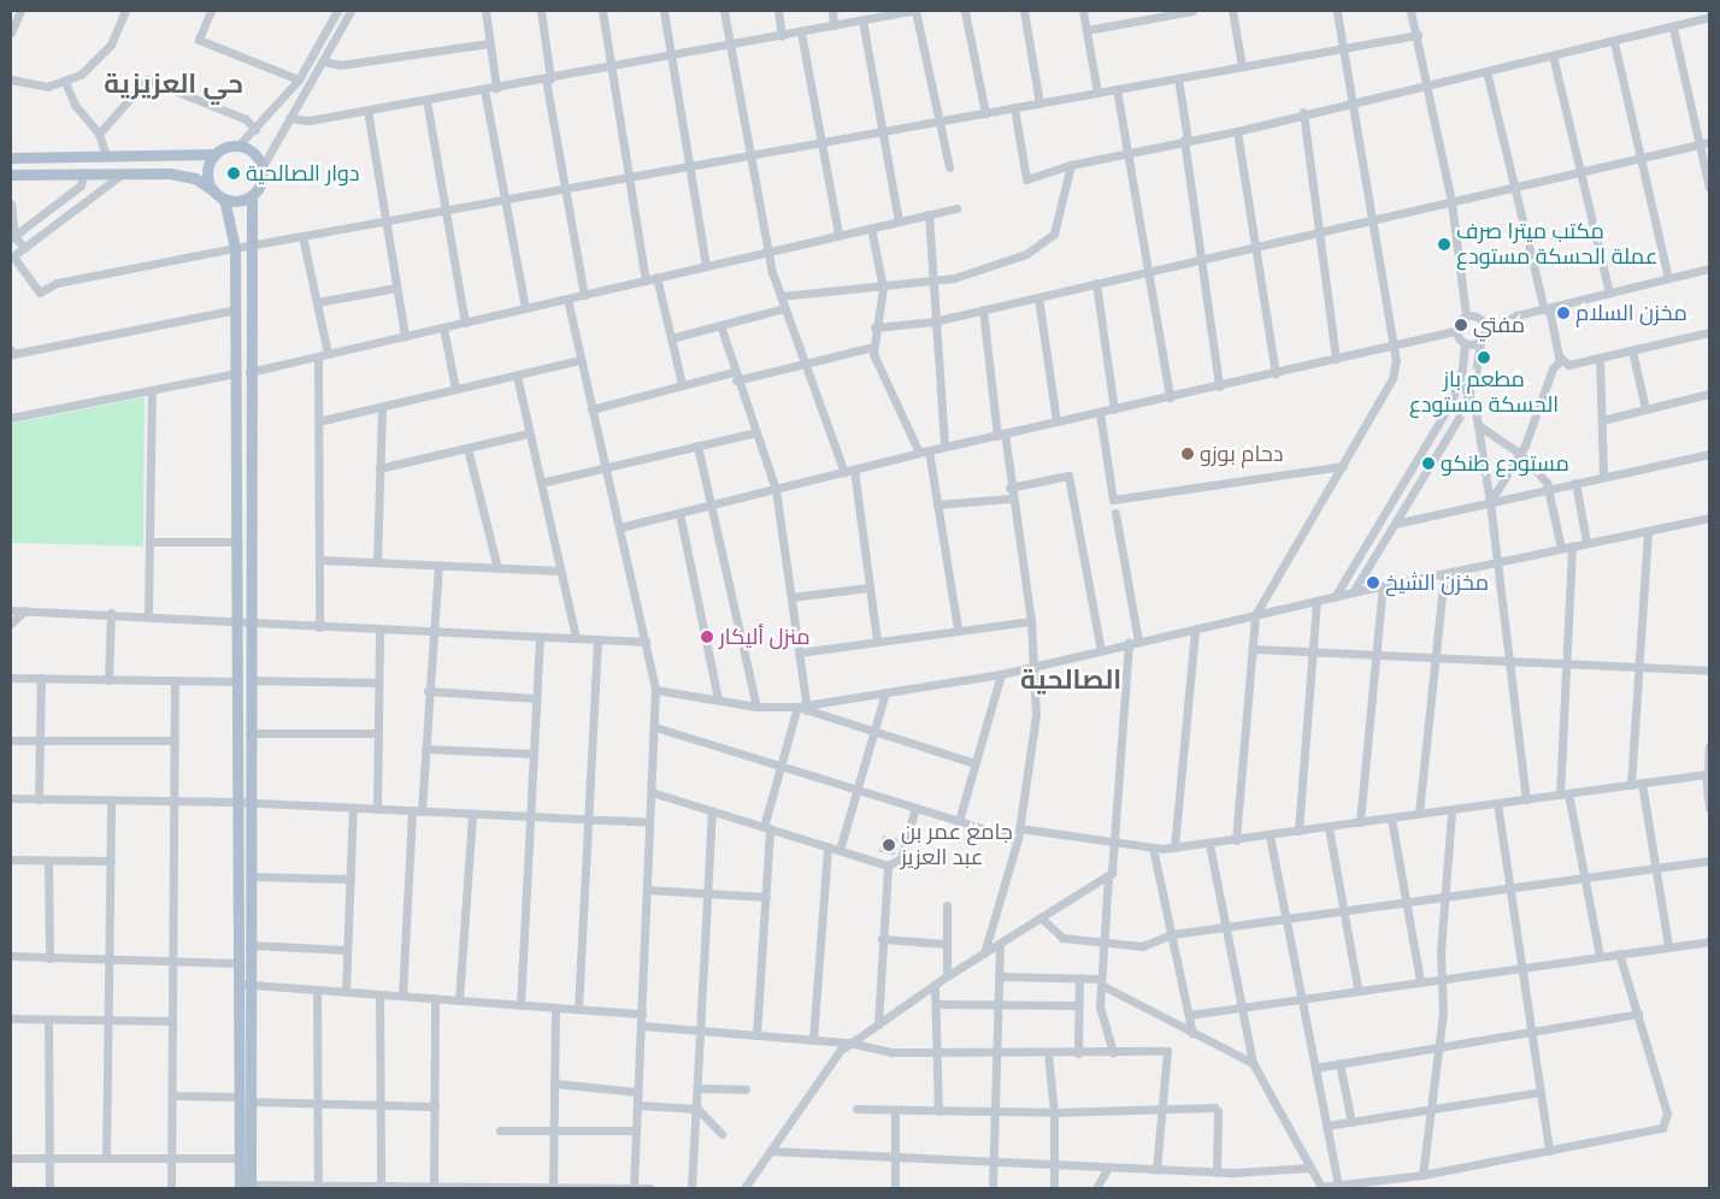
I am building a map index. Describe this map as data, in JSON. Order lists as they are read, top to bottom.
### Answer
{
  "districts": ["حي العزيزية", "الصالحية"],
  "places": [
    "دوار الصالحية",
    "مكتب ميترا صرف عملة الحسكة مستودع",
    "مخزن السلام",
    "مفتي",
    "مطعم باز الحسكة مستودع",
    "دحام بوزو",
    "مستودع طنكو",
    "مخزن الشيخ",
    "منزل أليكار",
    "جامع عمر بن عبد العزيز"
  ]
}
